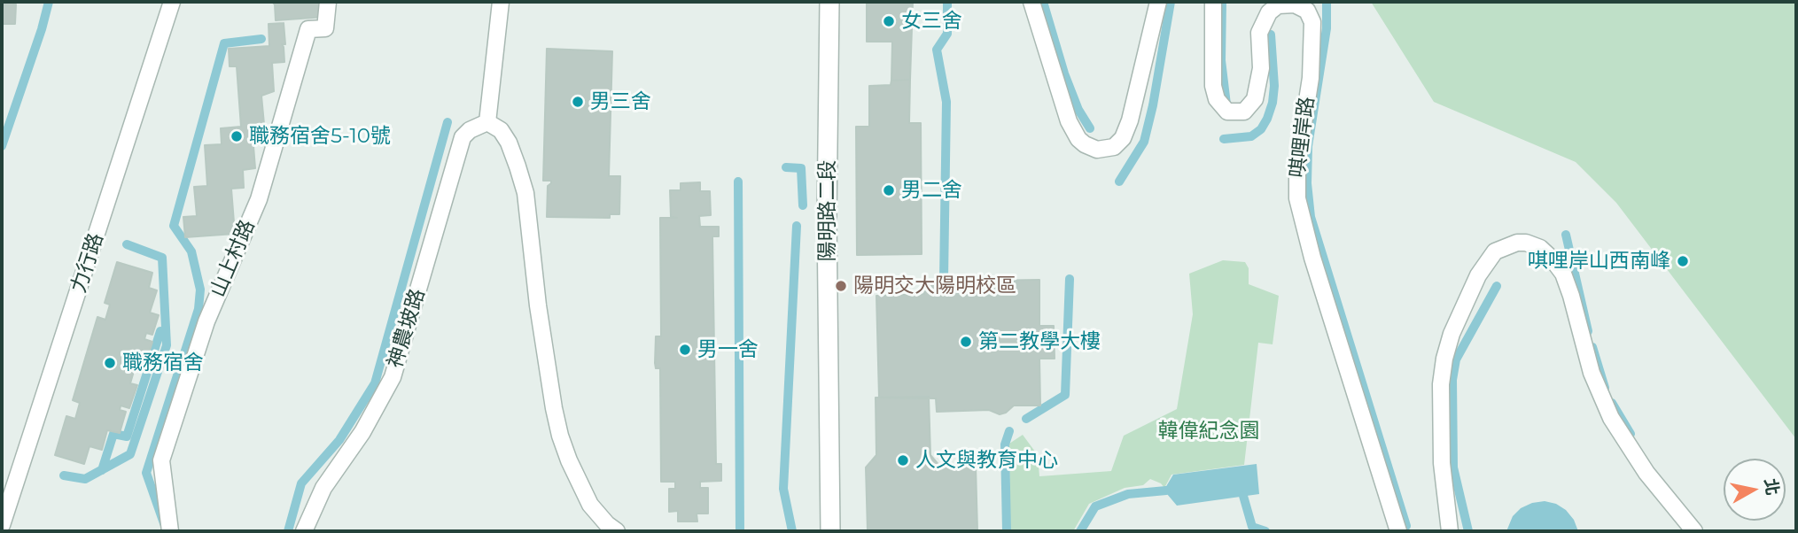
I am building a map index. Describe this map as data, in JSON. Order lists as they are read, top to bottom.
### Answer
{
  "streets": {
    "street": ["陽明路二段"],
    "lane": [
      "唭哩岸路",
      "山上村路",
      "力行路",
      "神農坡路"
    ]
  },
  "parks": ["韓偉紀念園"],
  "places": [
    "女三舍",
    "男三舍",
    "職務宿舍5-10號",
    "男二舍",
    "唭哩岸山西南峰",
    "陽明交大陽明校區",
    "第二教學大樓",
    "男一舍",
    "職務宿舍",
    "人文與教育中心"
  ],
  "north": "right"
}
